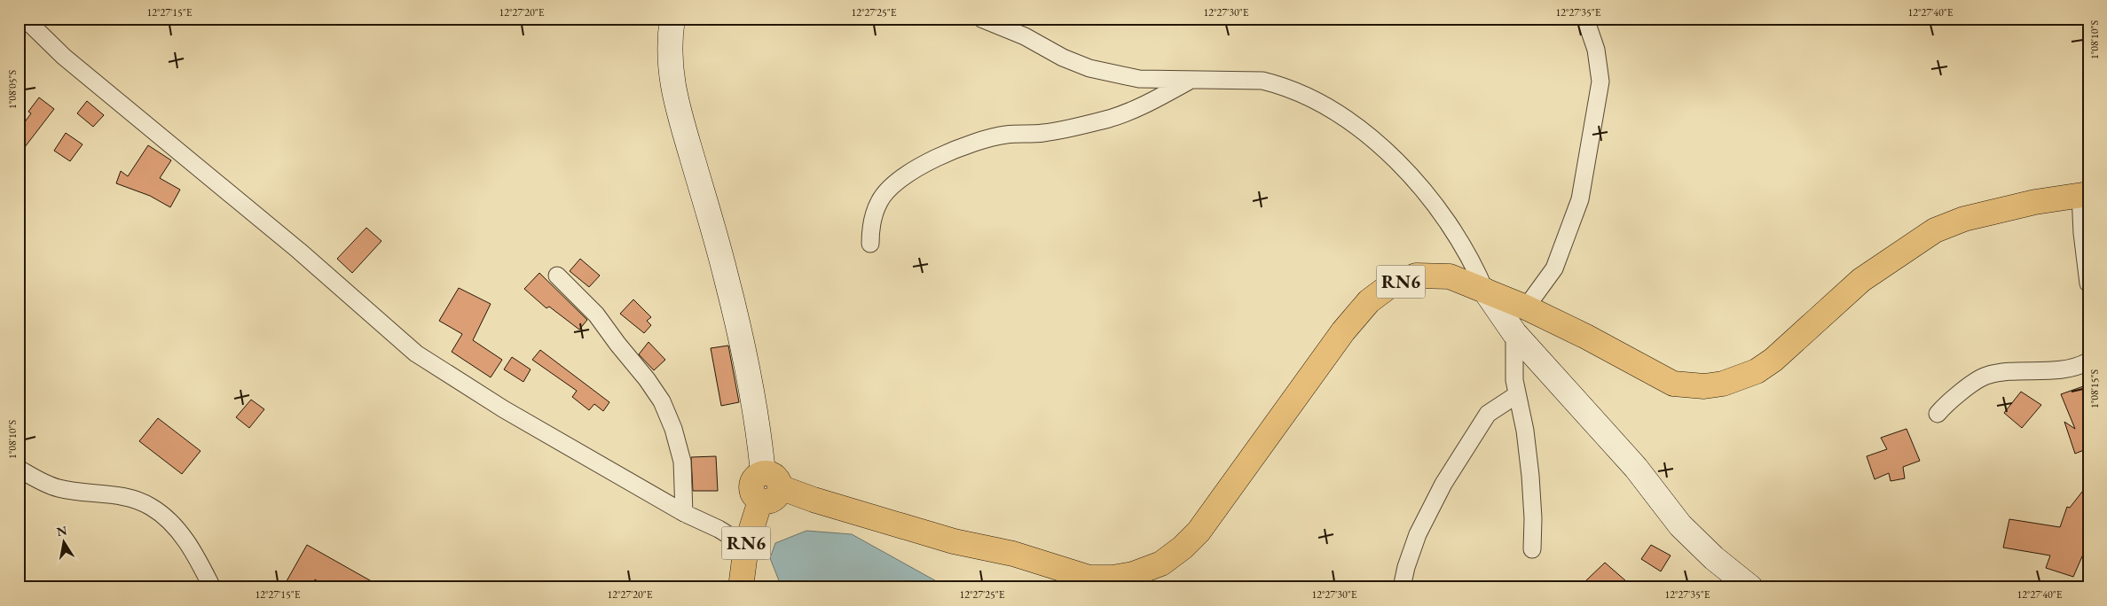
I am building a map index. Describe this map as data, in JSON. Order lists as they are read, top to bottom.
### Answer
{
  "streets": {
    "highway": ["RN6"]
  },
  "north": "top",
  "coordinates": [
    "12°27'15\"E",
    "12°27'20\"E",
    "12°27'25\"E",
    "12°27'30\"E",
    "12°27'35\"E",
    "12°27'40\"E",
    "1°08'10\"S",
    "1°08'05\"S",
    "1°08'15\"S"
  ]
}
